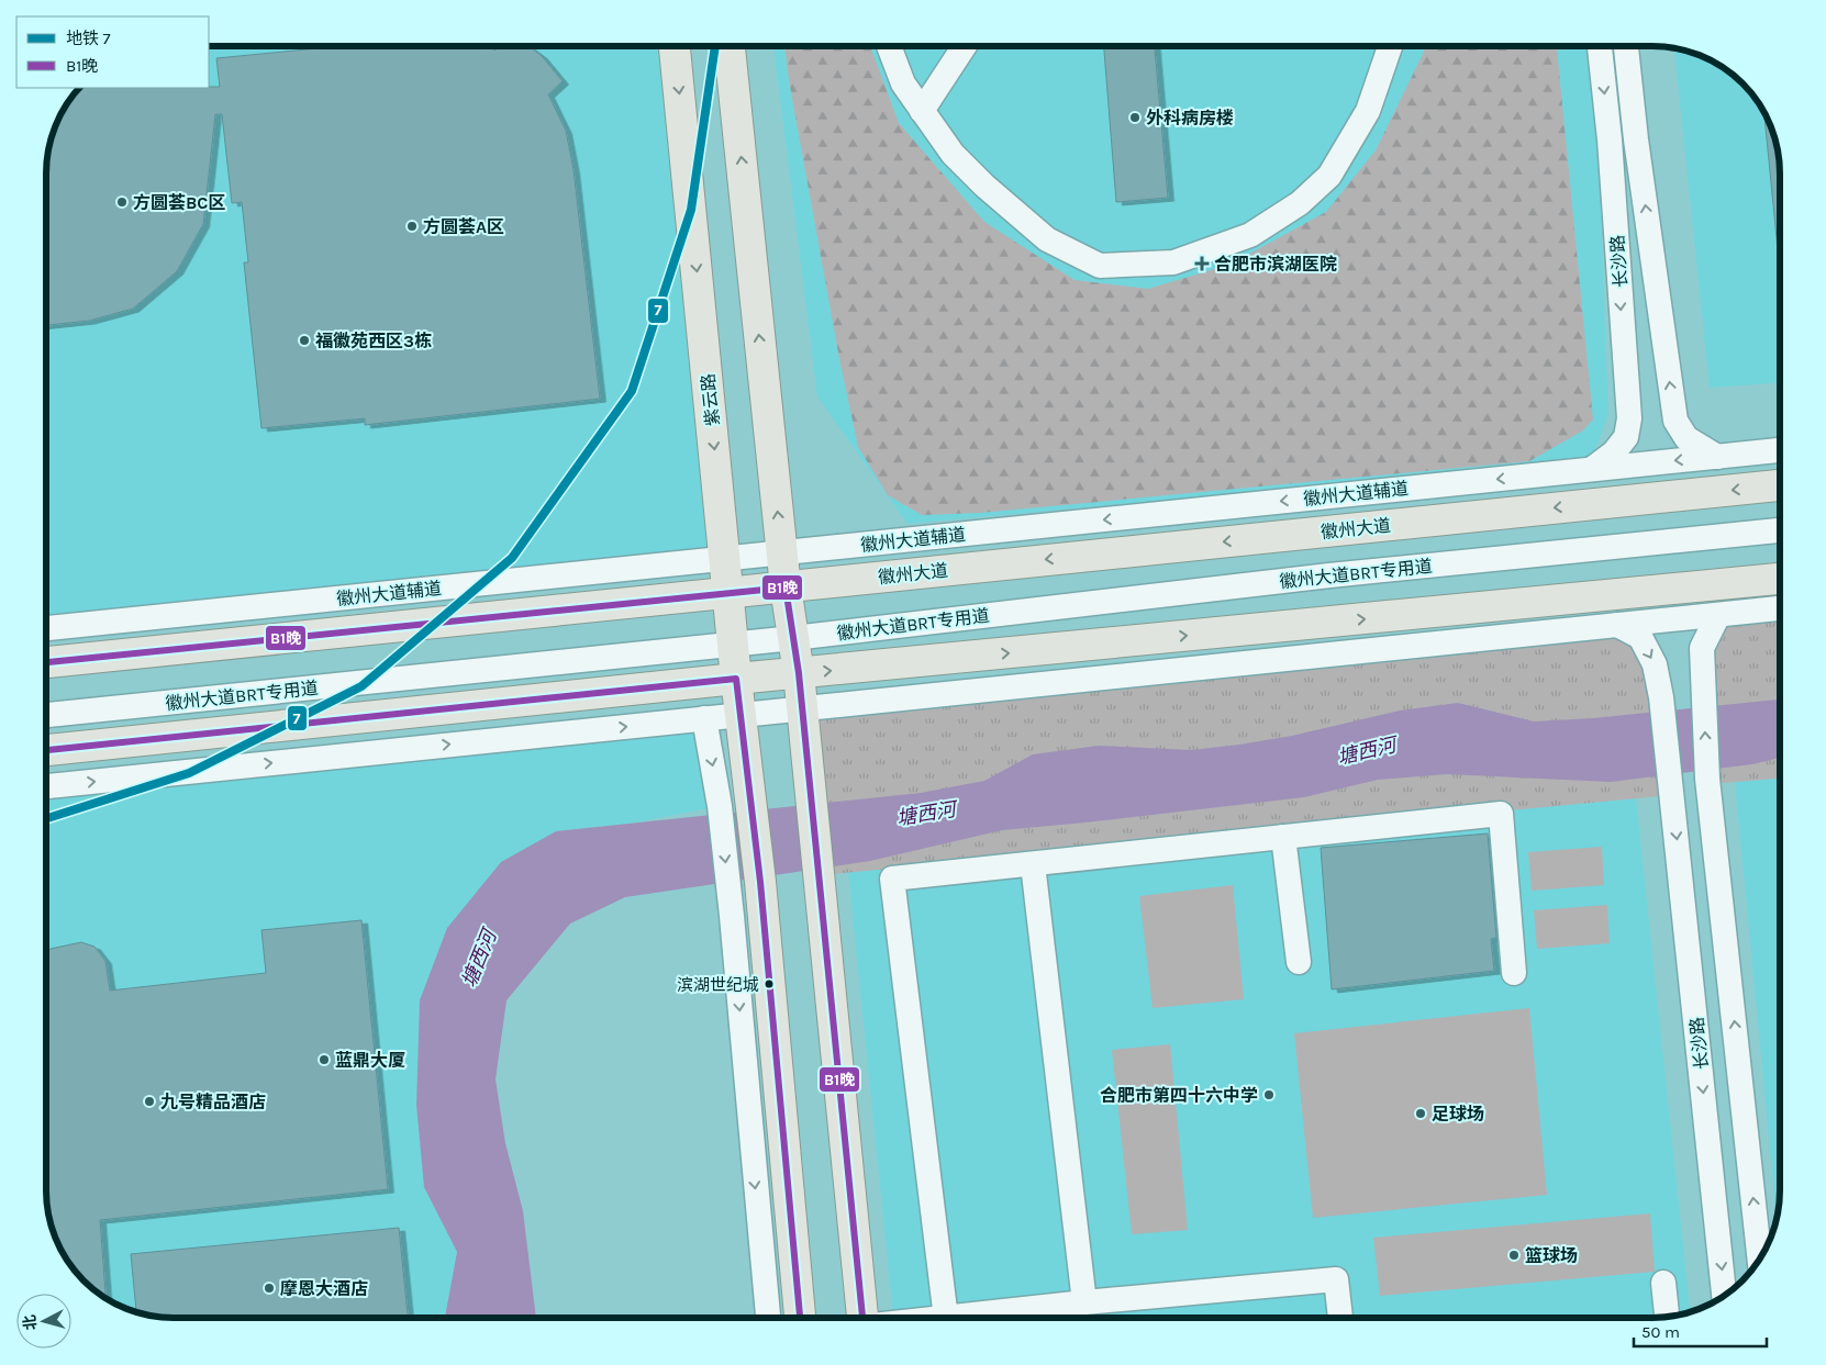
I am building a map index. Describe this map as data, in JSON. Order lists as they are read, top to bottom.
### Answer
{
  "streets": {
    "main road": ["紫云路", "徽州大道"],
    "street": ["长沙路", "徽州大道辅道", "徽州大道BRT专用道"]
  },
  "crossings": [
    ["长沙路", "徽州大道辅道"],
    ["紫云路", "徽州大道辅道"],
    ["紫云路", "徽州大道"],
    ["紫云路", "徽州大道BRT专用道"]
  ],
  "water": ["塘西河"],
  "places": {
    "other": [
      "外科病房楼",
      "方圆荟BC区",
      "方圆荟A区",
      "福徽苑西区3栋",
      "滨湖世纪城",
      "蓝鼎大厦",
      "合肥市第四十六中学",
      "九号精品酒店",
      "足球场",
      "篮球场",
      "摩恩大酒店"
    ],
    "health": ["合肥市滨湖医院"]
  },
  "lines": ["metro line 7", "transit line B1晚"],
  "legend": ["地铁 7", "B1晚"],
  "scale_bar": "50 m",
  "north": "left"
}
